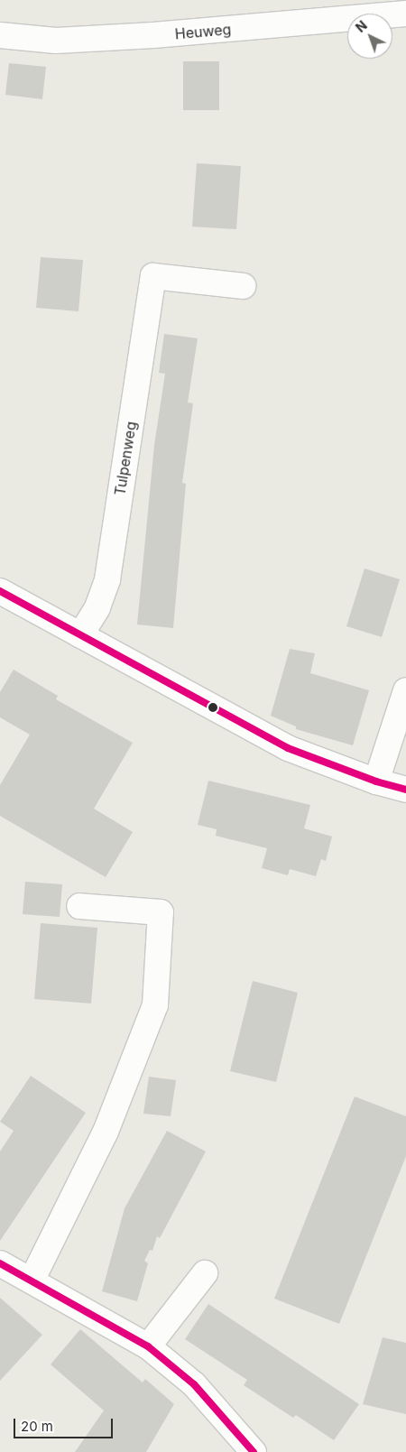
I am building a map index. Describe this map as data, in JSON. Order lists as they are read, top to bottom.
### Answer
{
  "streets": {
    "street": ["Heuweg", "Tulpenweg"]
  },
  "scale_bar": "20 m",
  "north": "top left"
}
